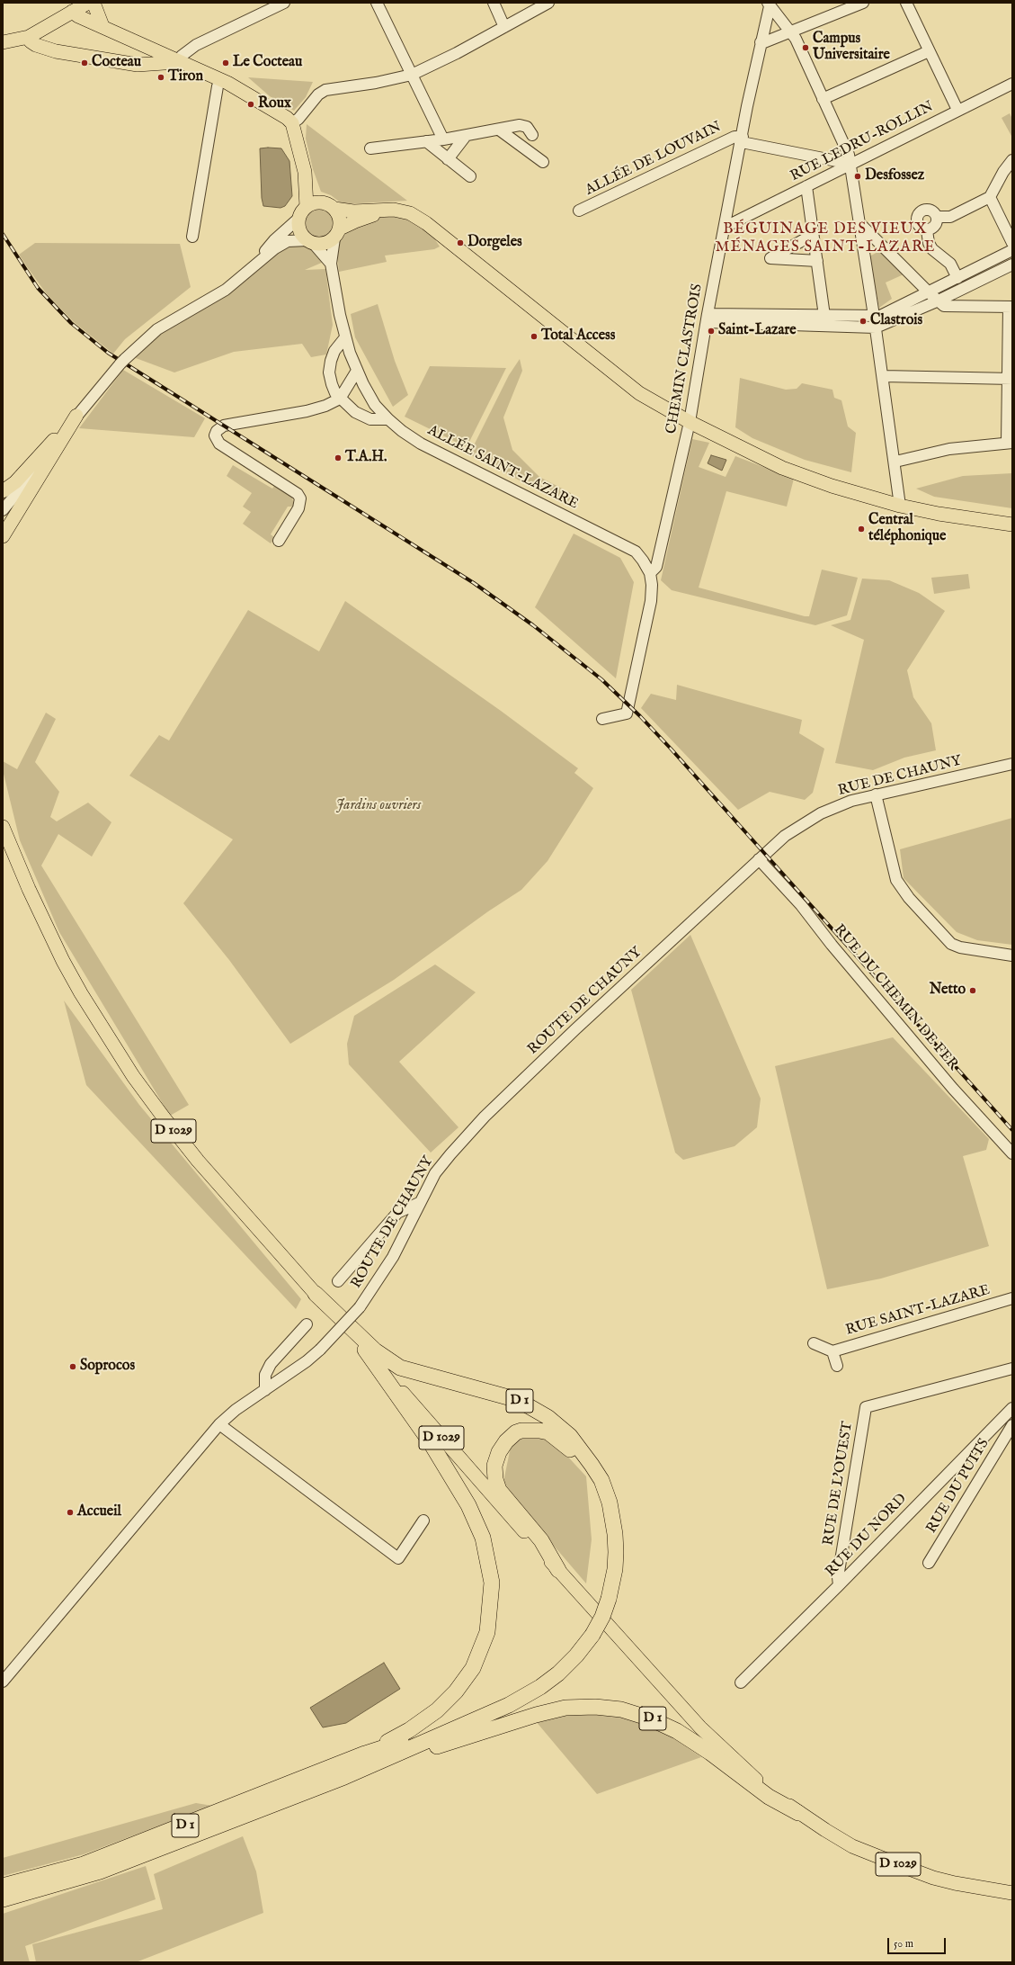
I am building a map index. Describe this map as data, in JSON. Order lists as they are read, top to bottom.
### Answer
{
  "streets": {
    "highway": ["D 1"],
    "main road": ["D 1029"],
    "street": [
      "RUE LEDRU-ROLLIN",
      "ALLÉE DE LOUVAIN",
      "CHEMIN CLASTROIS",
      "ALLÉE SAINT-LAZARE",
      "RUE DE CHAUNY",
      "RUE DU CHEMIN DE FER",
      "ROUTE DE CHAUNY",
      "RUE SAINT-LAZARE",
      "RUE DE L'OUEST",
      "RUE DU PUITS",
      "RUE DU NORD"
    ]
  },
  "crossings": [
    ["RUE LEDRU-ROLLIN", "CHEMIN CLASTROIS"],
    ["ALLÉE DE LOUVAIN", "CHEMIN CLASTROIS"],
    ["CHEMIN CLASTROIS", "ALLÉE SAINT-LAZARE"],
    ["RUE DE CHAUNY", "RUE DU CHEMIN DE FER"],
    ["RUE DE CHAUNY", "ROUTE DE CHAUNY"],
    ["RUE DU CHEMIN DE FER", "ROUTE DE CHAUNY"],
    ["D 1029", "D 1"],
    ["RUE DE L'OUEST", "RUE DU NORD"]
  ],
  "districts": ["BÉGUINAGE DES VIEUX MÉNAGES SAINT-LAZARE"],
  "parks": ["Jardins ouvriers"],
  "places": [
    "Campus Universitaire",
    "Cocteau",
    "Le Cocteau",
    "Tiron",
    "Roux",
    "Desfossez",
    "Dorgeles",
    "Clastrois",
    "Saint-Lazare",
    "Total Access",
    "T.A.H.",
    "Central téléphonique",
    "Netto",
    "Soprocos",
    "Accueil"
  ],
  "scale_bar": "50 m"
}
